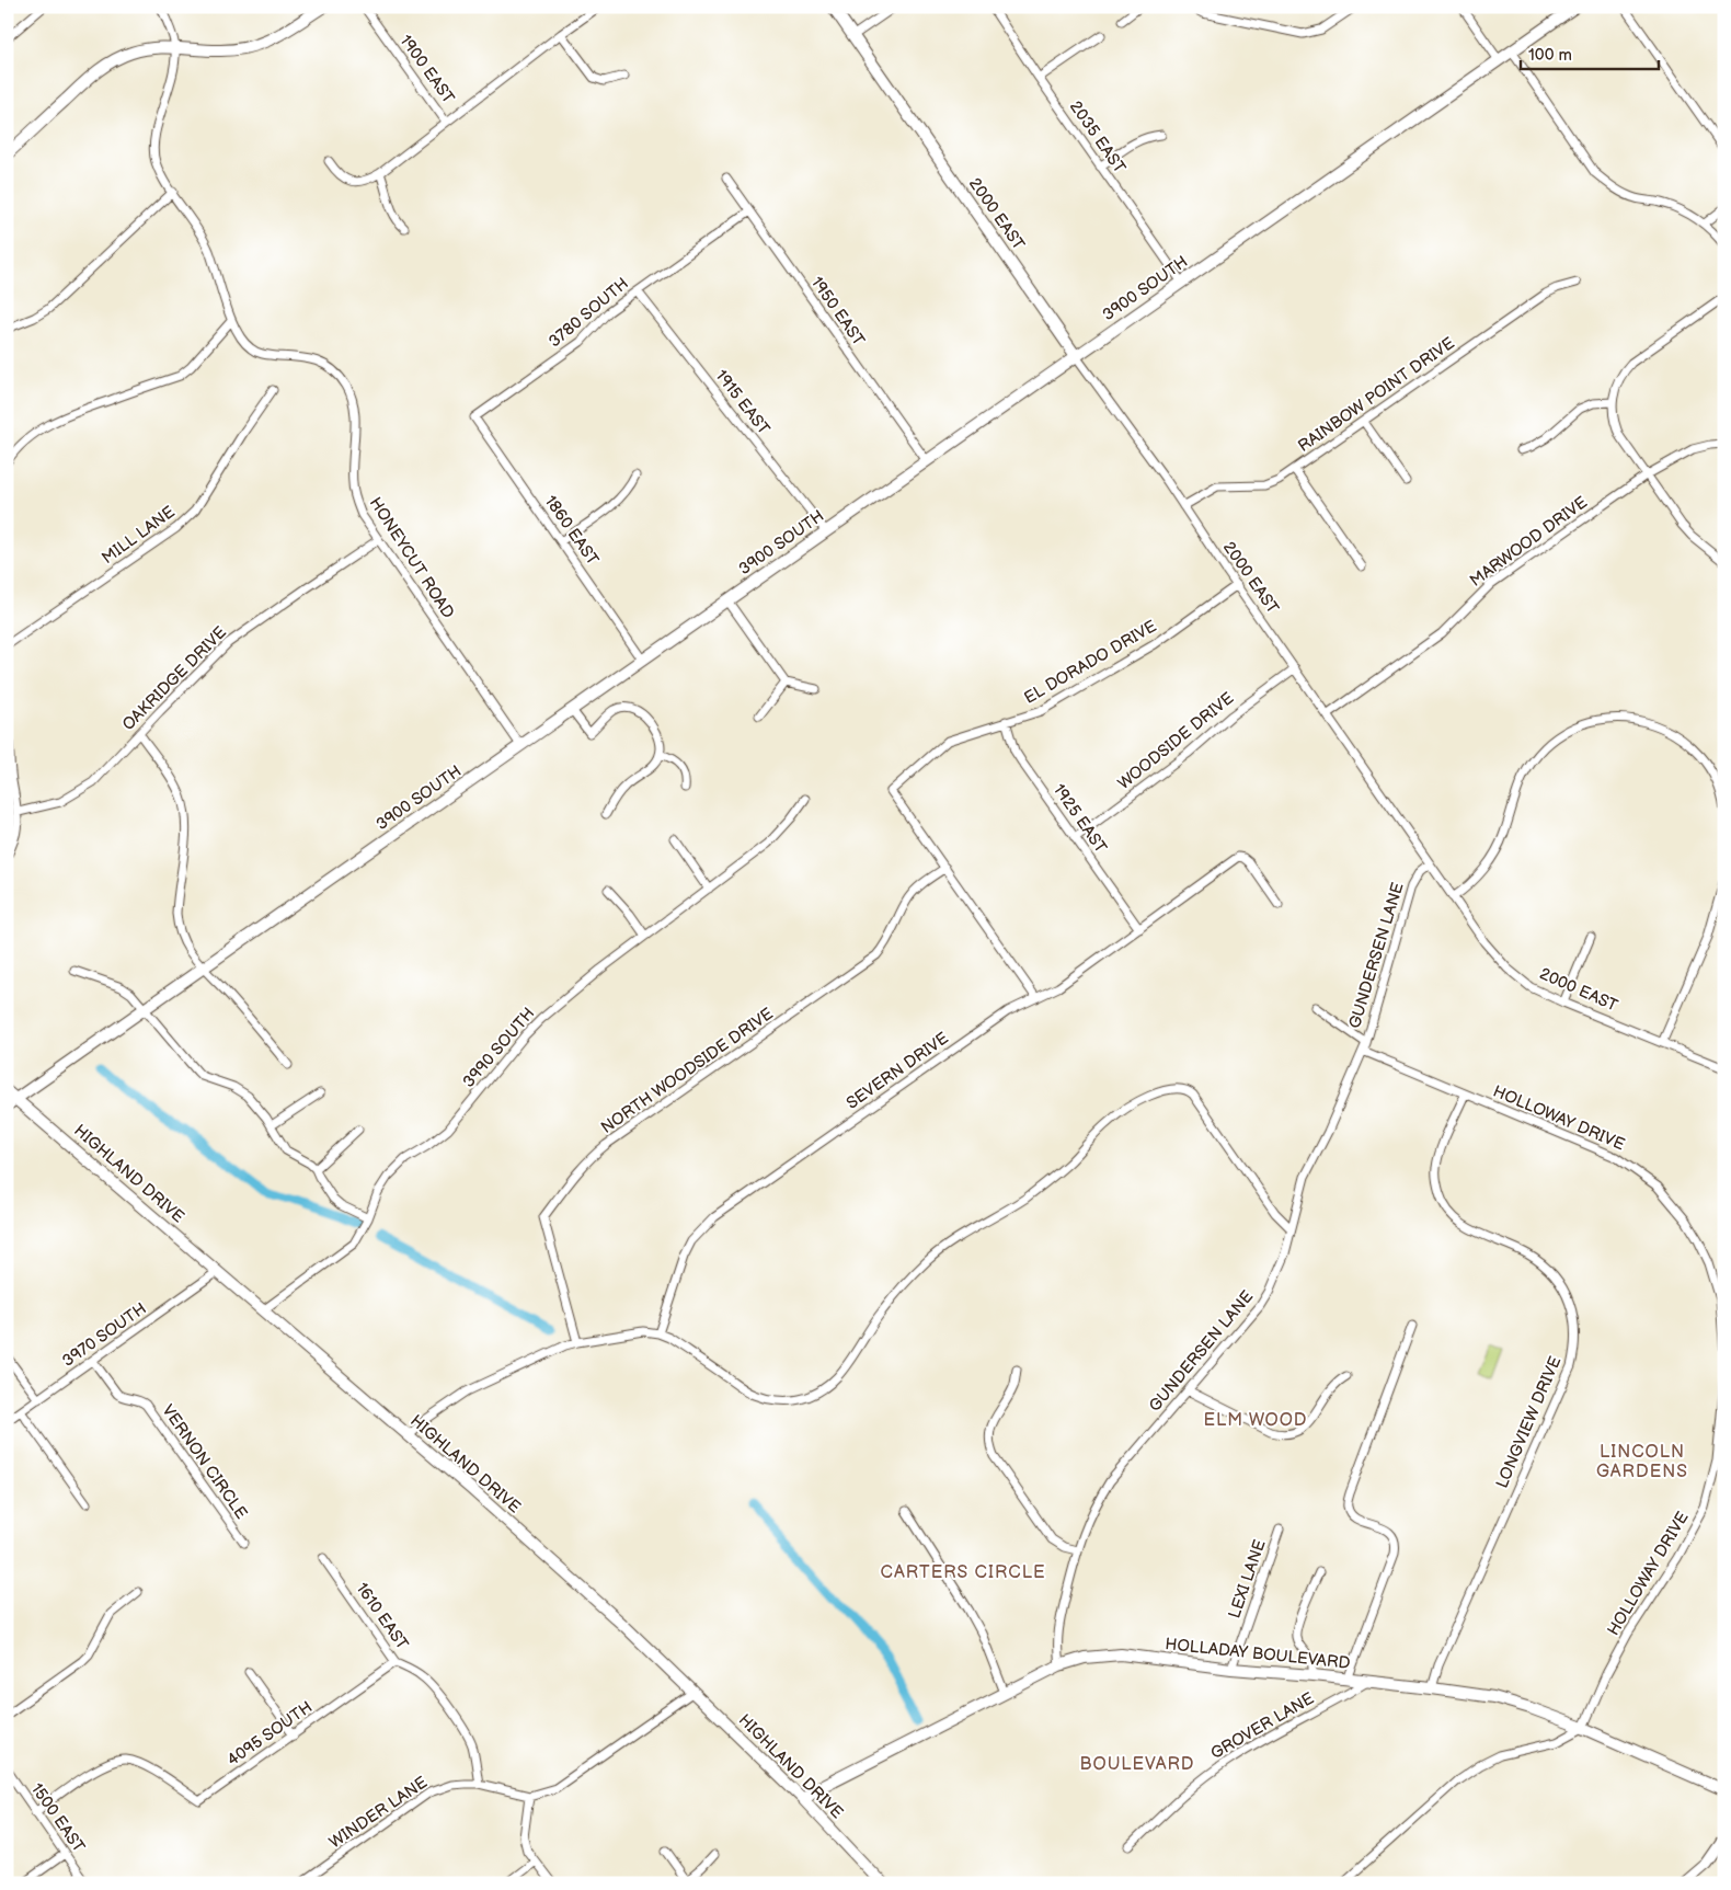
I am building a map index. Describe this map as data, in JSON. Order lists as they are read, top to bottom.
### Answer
{
  "streets": {
    "main road": [
      "2000 EAST",
      "3900 SOUTH",
      "HIGHLAND DRIVE",
      "HOLLADAY BOULEVARD"
    ],
    "street": [
      "1900 EAST",
      "2035 EAST",
      "1950 EAST",
      "3780 SOUTH",
      "RAINBOW POINT DRIVE",
      "1915 EAST",
      "1860 EAST",
      "MILL LANE",
      "MARWOOD DRIVE",
      "HONEYCUT ROAD",
      "EL DORADO DRIVE",
      "OAKRIDGE DRIVE",
      "WOODSIDE DRIVE",
      "1925 EAST",
      "GUNDERSEN LANE",
      "3990 SOUTH",
      "NORTH WOODSIDE DRIVE",
      "SEVERN DRIVE",
      "HOLLOWAY DRIVE",
      "3970 SOUTH",
      "LONGVIEW DRIVE",
      "VERNON CIRCLE",
      "LEXI LANE",
      "1610 EAST",
      "GROVER LANE",
      "4095 SOUTH",
      "WINDER LANE",
      "1500 EAST"
    ]
  },
  "crossings": [
    ["2035 EAST", "3900 SOUTH"],
    ["2000 EAST", "3900 SOUTH"],
    ["2000 EAST", "RAINBOW POINT DRIVE"],
    ["2000 EAST", "MARWOOD DRIVE"],
    ["2000 EAST", "EL DORADO DRIVE"],
    ["2000 EAST", "WOODSIDE DRIVE"],
    ["2000 EAST", "GUNDERSEN LANE"],
    ["3900 SOUTH", "1950 EAST"],
    ["3900 SOUTH", "1915 EAST"],
    ["3900 SOUTH", "1860 EAST"],
    ["3900 SOUTH", "HONEYCUT ROAD"],
    ["3900 SOUTH", "HIGHLAND DRIVE"],
    ["1950 EAST", "3780 SOUTH"],
    ["3780 SOUTH", "1915 EAST"],
    ["3780 SOUTH", "1860 EAST"],
    ["HONEYCUT ROAD", "OAKRIDGE DRIVE"],
    ["EL DORADO DRIVE", "1925 EAST"],
    ["EL DORADO DRIVE", "NORTH WOODSIDE DRIVE"],
    ["EL DORADO DRIVE", "SEVERN DRIVE"],
    ["WOODSIDE DRIVE", "1925 EAST"],
    ["1925 EAST", "SEVERN DRIVE"],
    ["GUNDERSEN LANE", "HOLLOWAY DRIVE"],
    ["GUNDERSEN LANE", "HOLLADAY BOULEVARD"],
    ["3990 SOUTH", "HIGHLAND DRIVE"],
    ["HOLLOWAY DRIVE", "LONGVIEW DRIVE"],
    ["HOLLOWAY DRIVE", "HOLLADAY BOULEVARD"],
    ["HIGHLAND DRIVE", "3970 SOUTH"],
    ["HIGHLAND DRIVE", "HOLLADAY BOULEVARD"],
    ["3970 SOUTH", "VERNON CIRCLE"],
    ["LONGVIEW DRIVE", "HOLLADAY BOULEVARD"],
    ["LEXI LANE", "HOLLADAY BOULEVARD"],
    ["1610 EAST", "4095 SOUTH"],
    ["1610 EAST", "WINDER LANE"],
    ["HOLLADAY BOULEVARD", "GROVER LANE"],
    ["4095 SOUTH", "1500 EAST"]
  ],
  "districts": [
    "ELM WOOD",
    "LINCOLN GARDENS",
    "CARTERS CIRCLE",
    "BOULEVARD"
  ],
  "scale_bar": "100 m"
}
